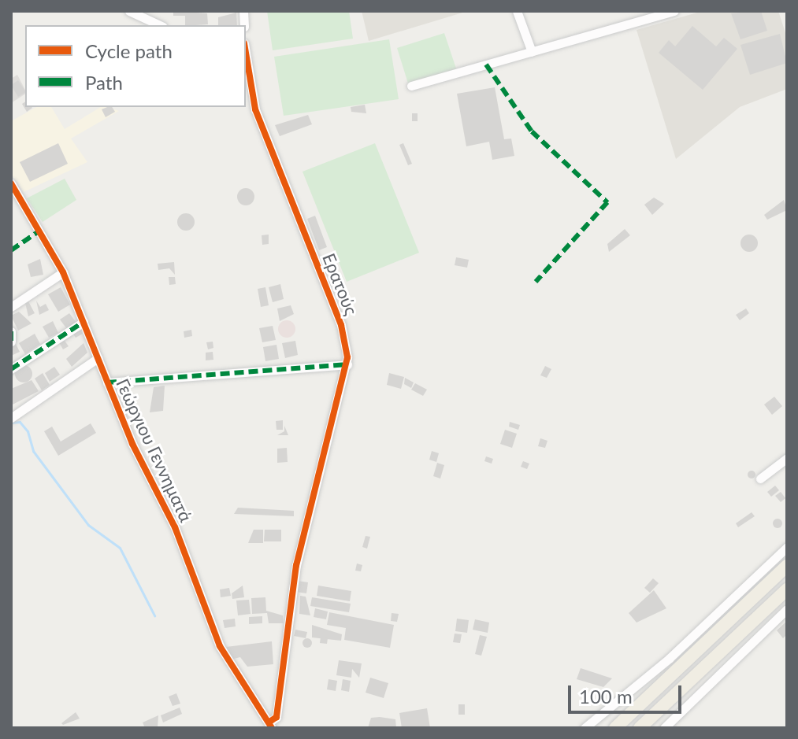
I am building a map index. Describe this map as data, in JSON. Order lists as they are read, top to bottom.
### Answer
{
  "streets": {
    "street": ["Ερατούς", "Γεώργιου Γεννηματά"]
  },
  "crossings": [
    ["Ερατούς", "Γεώργιου Γεννηματά"]
  ],
  "legend": ["Cycle path", "Path"],
  "scale_bar": "100 m"
}
